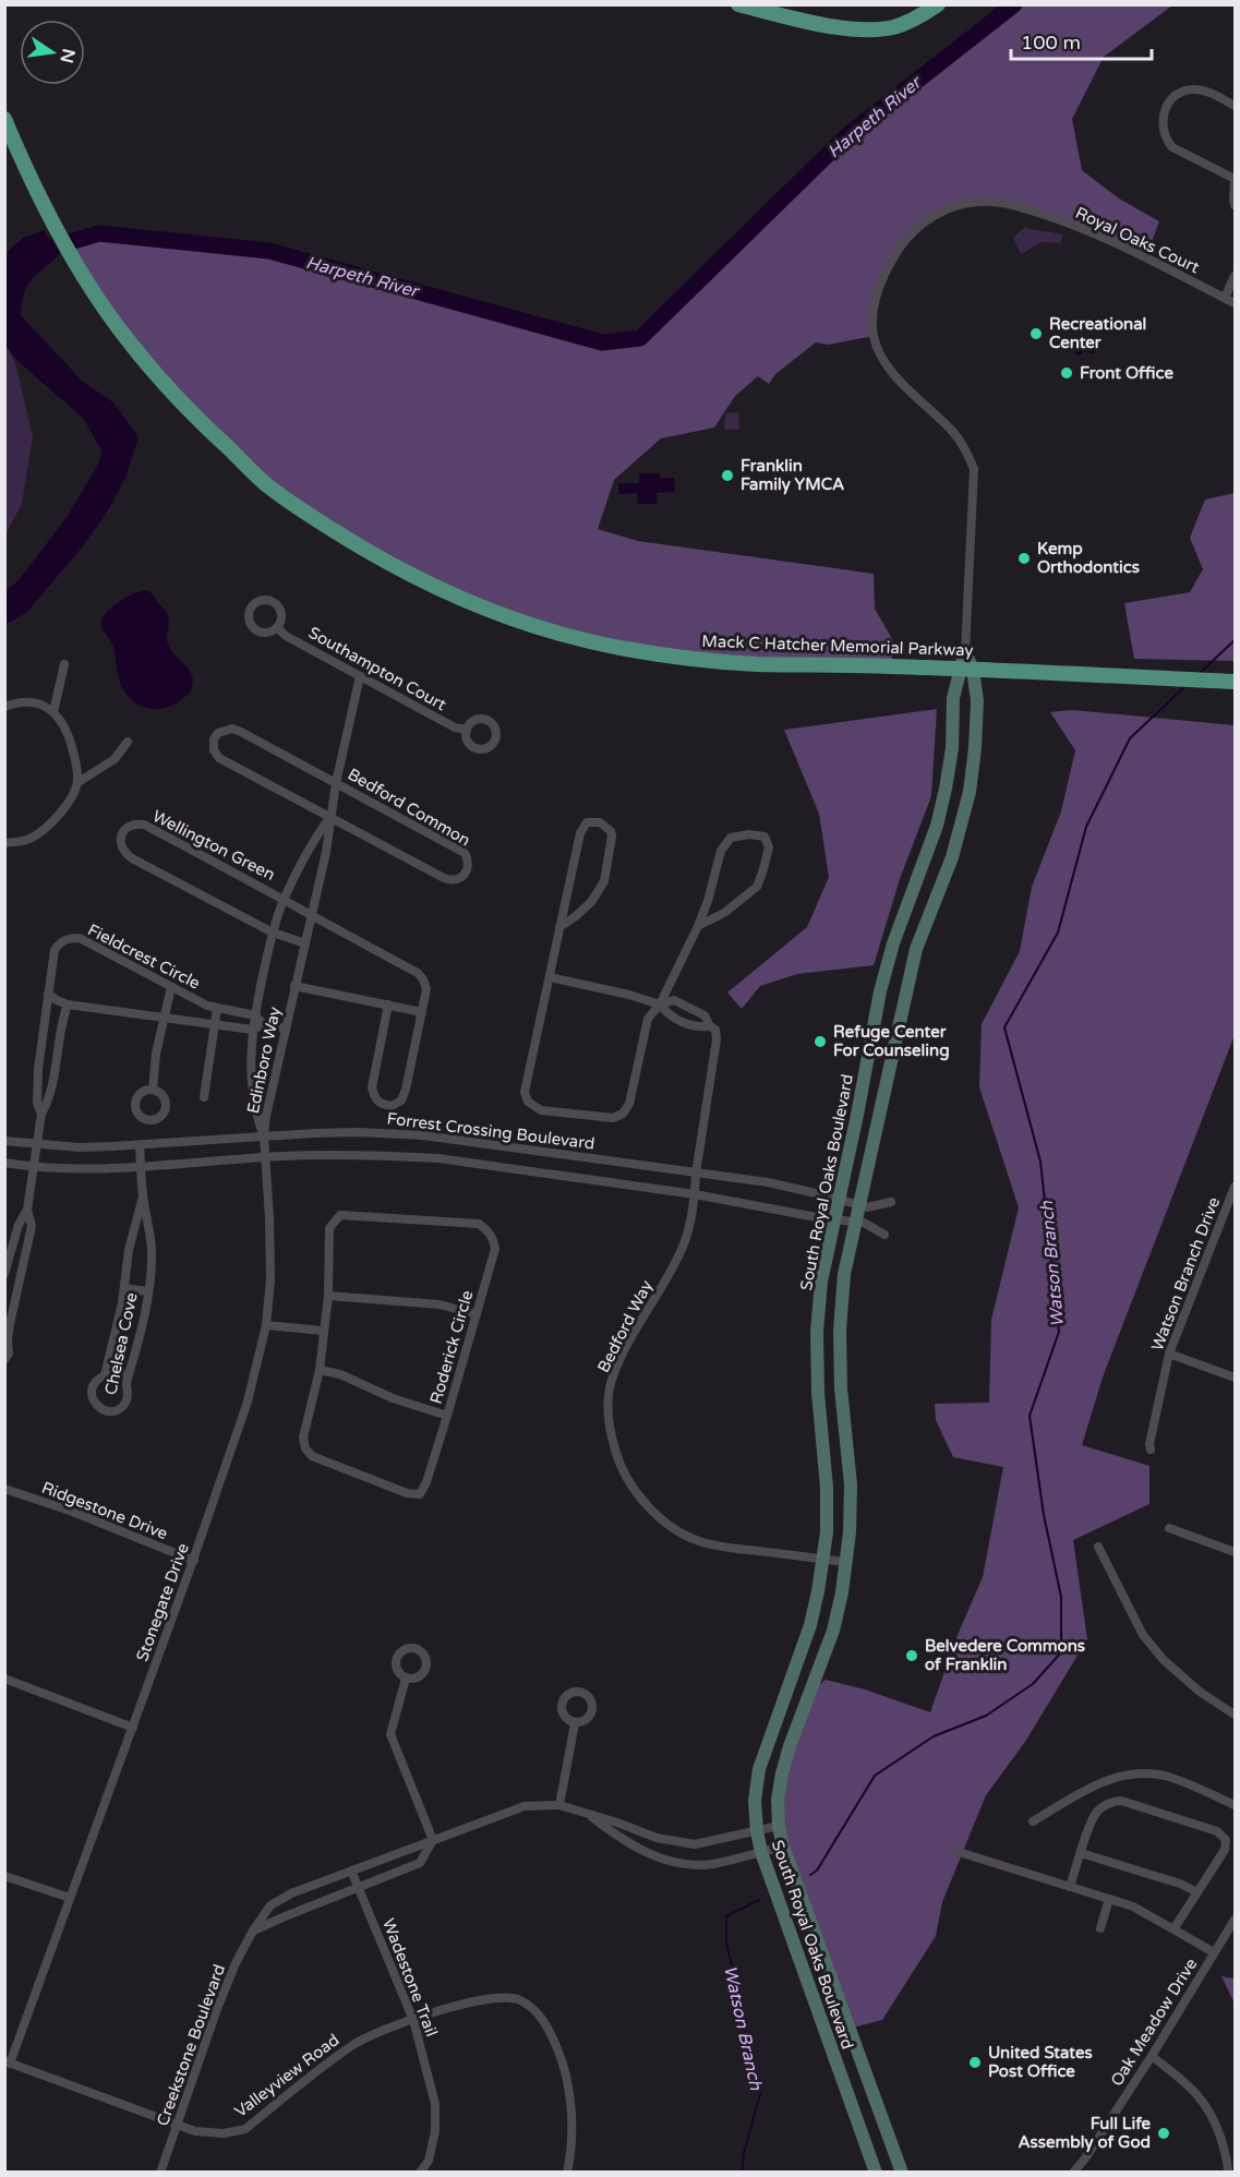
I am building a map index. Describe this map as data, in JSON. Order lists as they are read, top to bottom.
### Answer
{
  "streets": {
    "main road": ["Mack C Hatcher Memorial Parkway", "South Royal Oaks Boulevard"],
    "street": [
      "Royal Oaks Court",
      "Southampton Court",
      "Bedford Common",
      "Wellington Green",
      "Fieldcrest Circle",
      "Edinboro Way",
      "Forrest Crossing Boulevard",
      "Watson Branch Drive",
      "Bedford Way",
      "Chelsea Cove",
      "Roderick Circle",
      "Ridgestone Drive",
      "Stonegate Drive",
      "Wadestone Trail",
      "Oak Meadow Drive",
      "Creekstone Boulevard",
      "Valleyview Road"
    ]
  },
  "crossings": [
    ["Royal Oaks Court", "South Royal Oaks Boulevard"],
    ["Mack C Hatcher Memorial Parkway", "South Royal Oaks Boulevard"],
    ["Southampton Court", "Edinboro Way"],
    ["Bedford Common", "Edinboro Way"],
    ["Wellington Green", "Edinboro Way"],
    ["Fieldcrest Circle", "Edinboro Way"],
    ["Fieldcrest Circle", "Forrest Crossing Boulevard"],
    ["Edinboro Way", "Forrest Crossing Boulevard"],
    ["Edinboro Way", "Stonegate Drive"],
    ["Forrest Crossing Boulevard", "South Royal Oaks Boulevard"],
    ["Forrest Crossing Boulevard", "Bedford Way"],
    ["Forrest Crossing Boulevard", "Chelsea Cove"],
    ["Forrest Crossing Boulevard", "Stonegate Drive"],
    ["South Royal Oaks Boulevard", "Bedford Way"],
    ["South Royal Oaks Boulevard", "Creekstone Boulevard"],
    ["Ridgestone Drive", "Stonegate Drive"],
    ["Stonegate Drive", "Valleyview Road"],
    ["Wadestone Trail", "Creekstone Boulevard"],
    ["Wadestone Trail", "Valleyview Road"],
    ["Creekstone Boulevard", "Valleyview Road"]
  ],
  "water": ["Harpeth River", "Watson Branch"],
  "places": [
    "Recreational Center",
    "Front Office",
    "Franklin Family YMCA",
    "Kemp Orthodontics",
    "Refuge Center For Counseling",
    "Belvedere Commons of Franklin",
    "United States Post Office",
    "Full Life Assembly of God"
  ],
  "scale_bar": "100 m",
  "north": "right"
}
